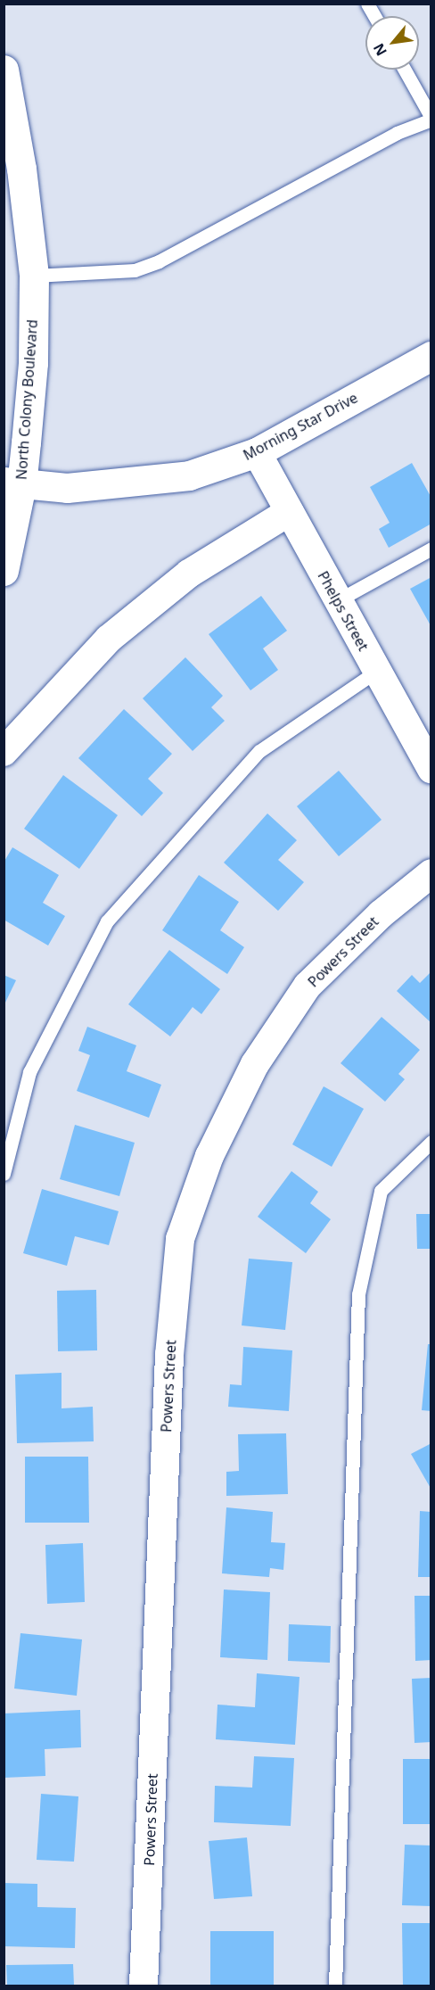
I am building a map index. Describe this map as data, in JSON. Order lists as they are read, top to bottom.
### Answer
{
  "streets": {
    "street": [
      "North Colony Boulevard",
      "Morning Star Drive",
      "Phelps Street",
      "Powers Street"
    ]
  },
  "crossings": [
    ["North Colony Boulevard", "Morning Star Drive"],
    ["Morning Star Drive", "Phelps Street"]
  ],
  "north": "bottom left"
}
